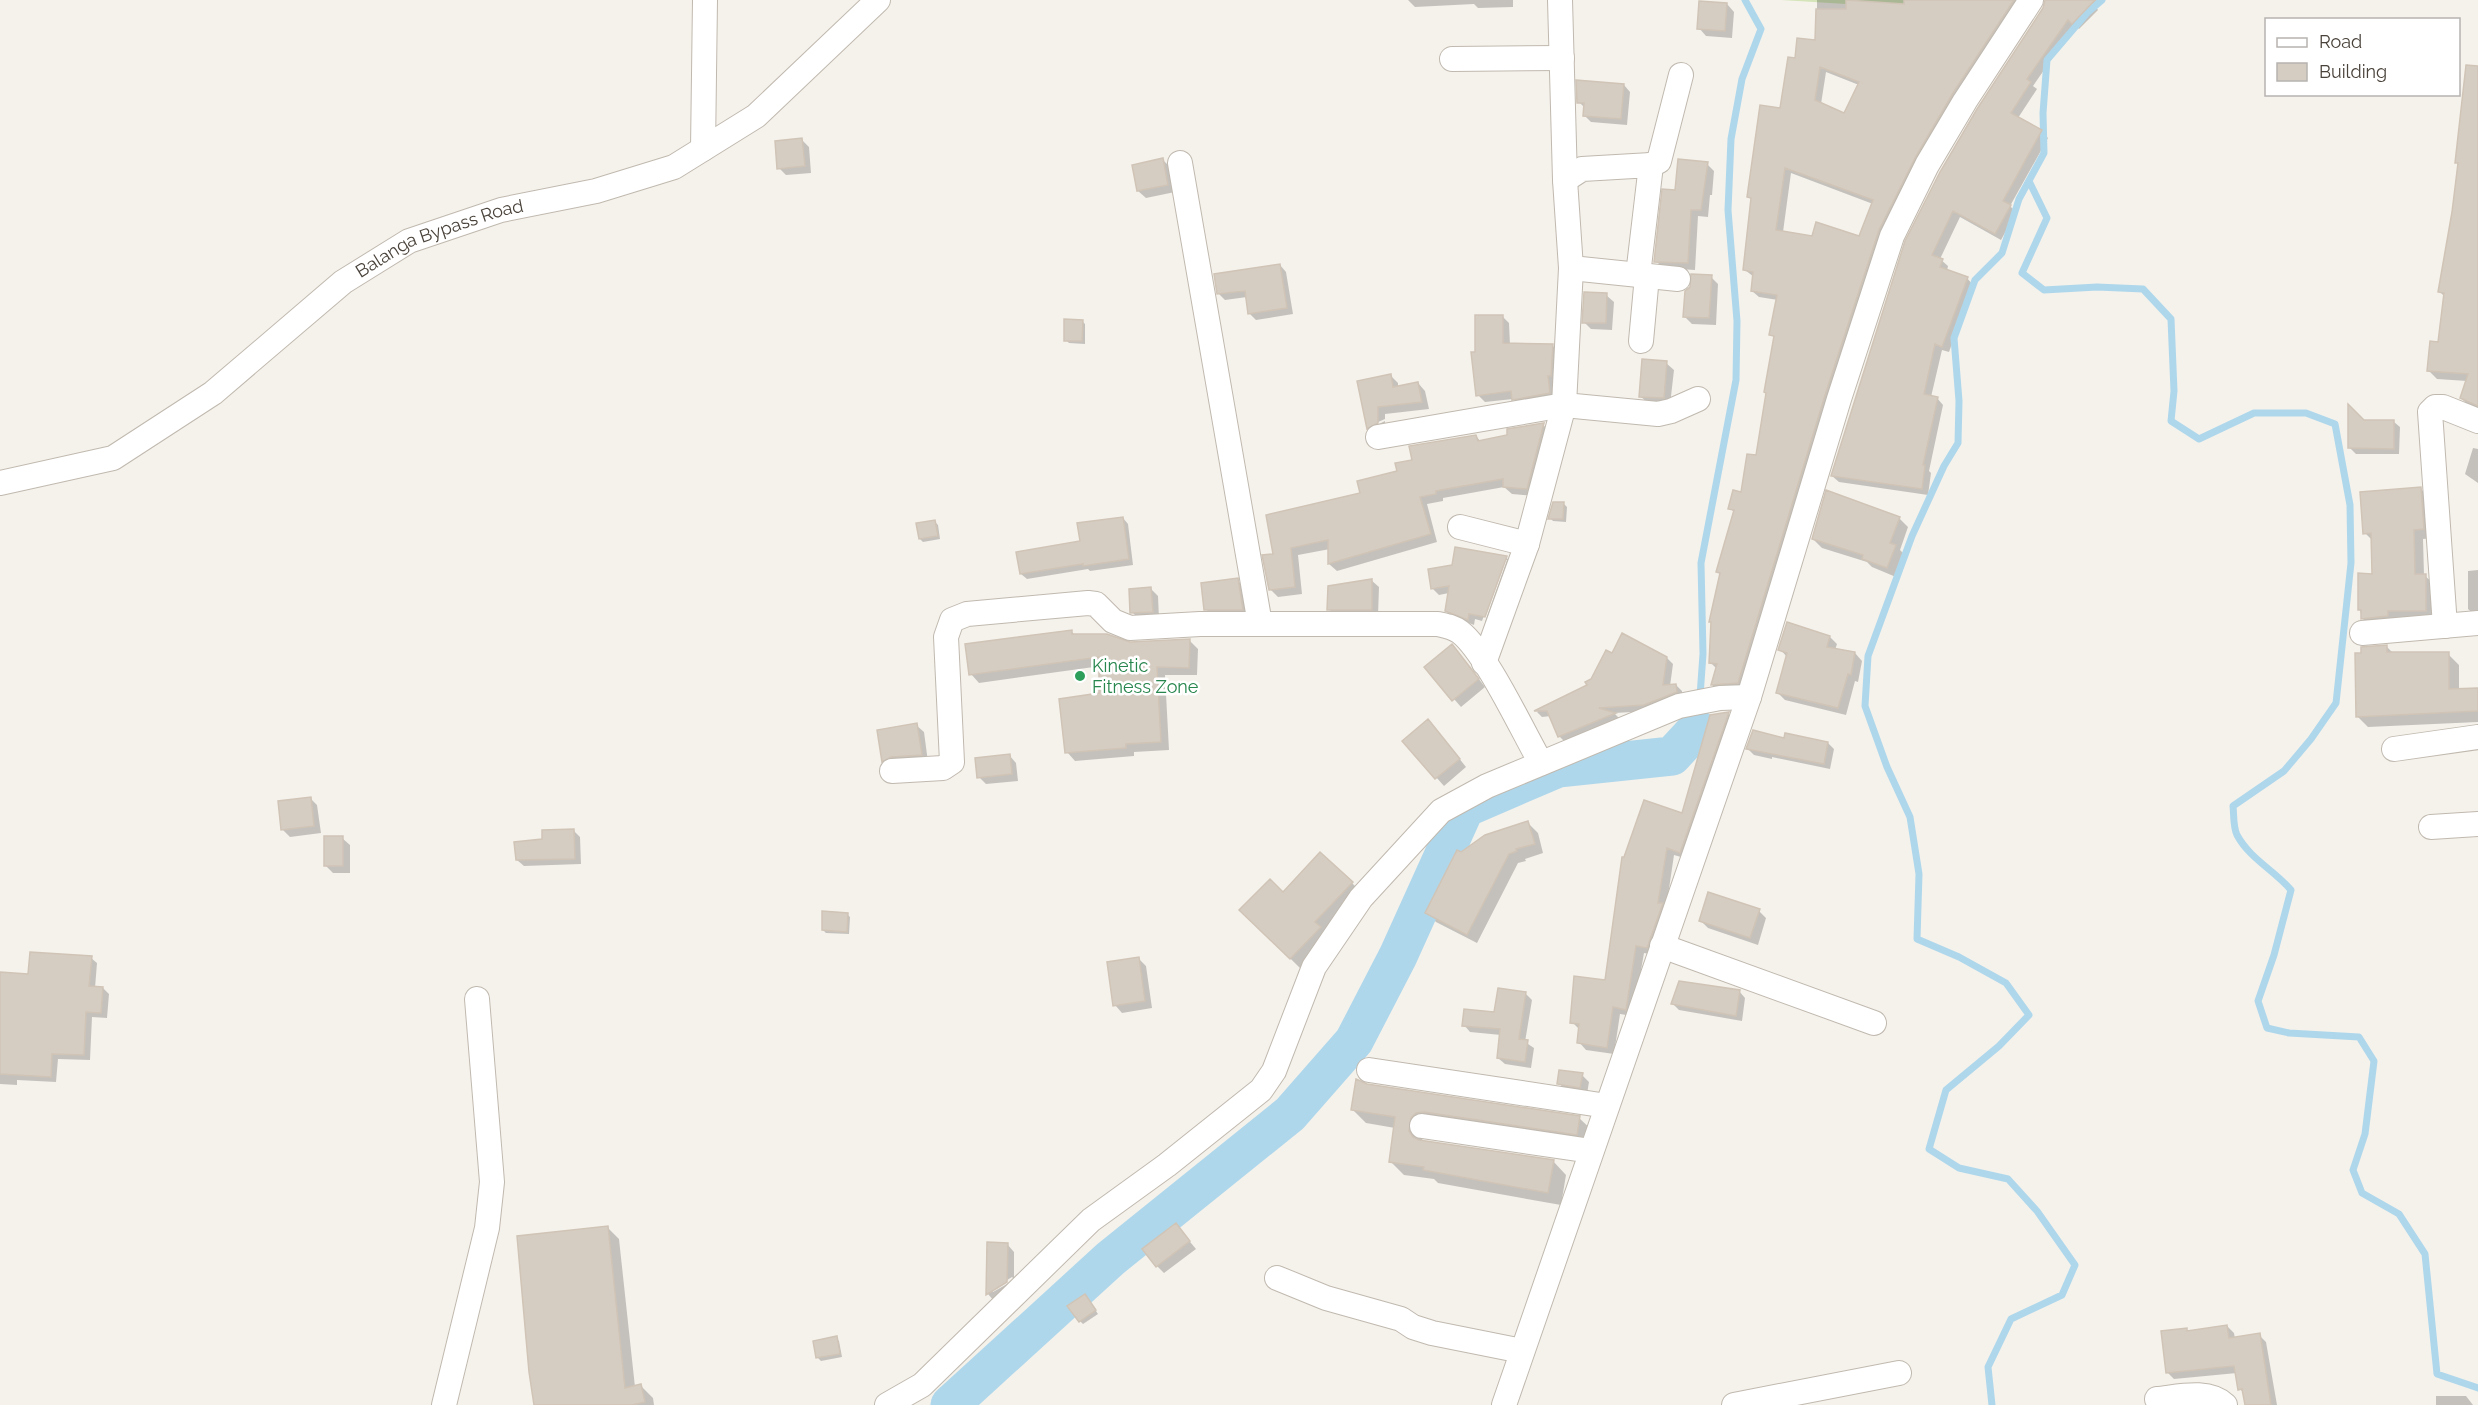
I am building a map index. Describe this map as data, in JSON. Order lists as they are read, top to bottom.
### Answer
{
  "streets": {
    "street": ["Balanga Bypass Road"]
  },
  "places": ["Kinetic Fitness Zone"],
  "legend": ["Road", "Building"]
}
